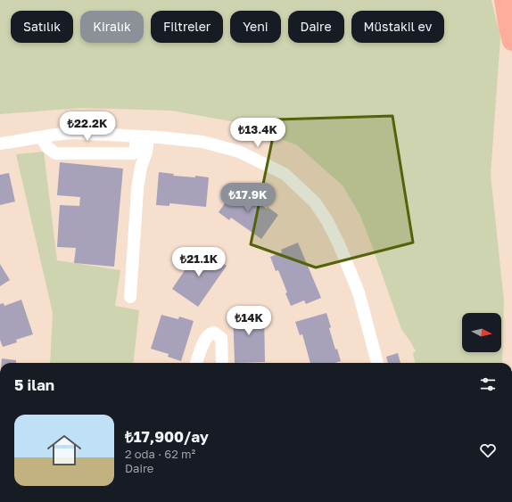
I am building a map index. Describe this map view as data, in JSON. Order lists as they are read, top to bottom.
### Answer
{
  "north": "right",
  "page": {
    "chip": [
      "Satılık",
      "Kiralık",
      "Filtreler",
      "Yeni",
      "Daire",
      "Müstakil ev"
    ],
    "price": [
      "₺22.2K",
      "₺13.4K",
      "₺17.9K",
      "₺21.1K",
      "₺14K"
    ],
    "heading": "5 ilan",
    "list": [
      {
        "name": "₺17,900/ay",
        "note": "2 oda · 62 m² · Daire"
      }
    ]
  }
}
